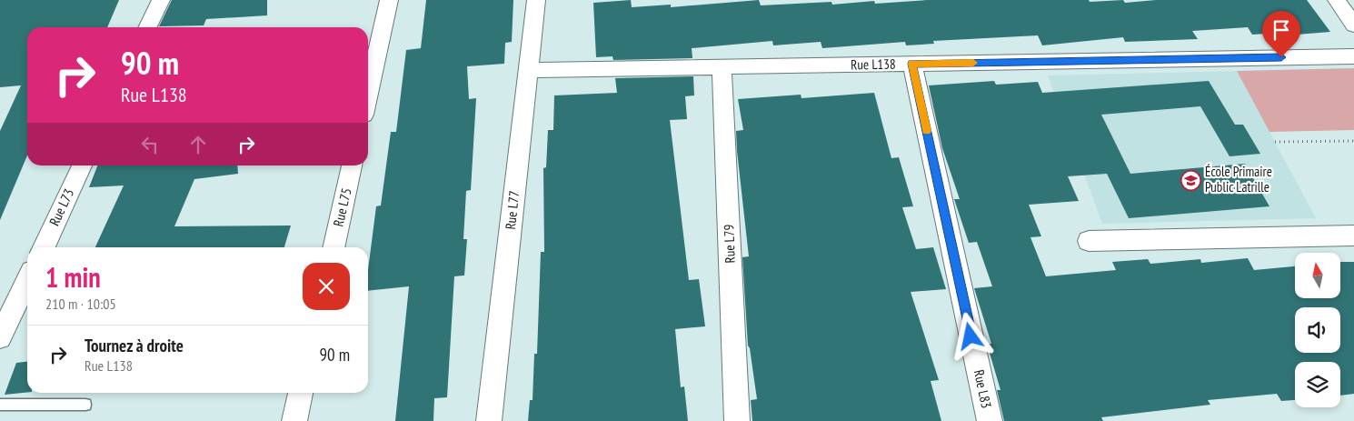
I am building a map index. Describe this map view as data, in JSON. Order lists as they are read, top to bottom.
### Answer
{
  "streets": {
    "street": [
      "Rue L138",
      "Rue L73",
      "Rue L75",
      "Rue L77",
      "Rue L79",
      "Rue L83"
    ]
  },
  "crossings": [
    ["Rue L138", "Rue L77"],
    ["Rue L138", "Rue L79"],
    ["Rue L138", "Rue L83"]
  ],
  "places": {
    "school or university": ["École Primaire Public Latrille"]
  },
  "north": "top",
  "page": {
    "turn": ["90 m", "Rue L138"],
    "heading": ["1 min", "210 m · 10:05"],
    "list": [
      {
        "name": "Tournez à droite",
        "note": "Rue L138",
        "value": "90 m"
      }
    ]
  }
}
